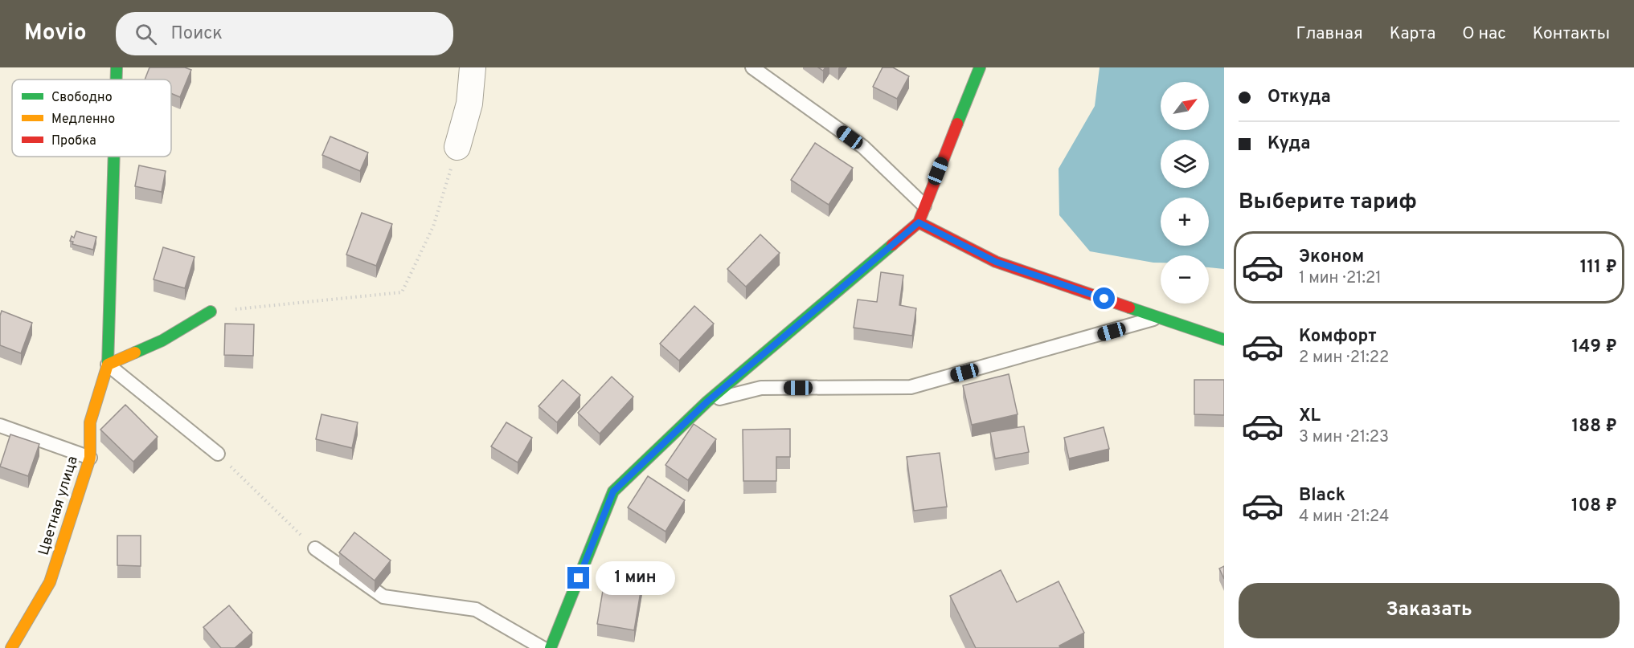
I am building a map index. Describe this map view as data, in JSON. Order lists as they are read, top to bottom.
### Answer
{
  "streets": {
    "street": ["Цветная улица"]
  },
  "legend": ["Свободно", "Медленно", "Пробка"],
  "north": "top right",
  "page": {
    "header": "Movio",
    "search": "Поиск",
    "nav": [
      "Главная",
      "Карта",
      "О нас",
      "Контакты"
    ],
    "banner": ["Откуда", "Куда"],
    "map_buttons": ["+", "−"],
    "heading": "Выберите тариф",
    "list": [
      {
        "name": "Эконом",
        "note": "1 мин · 21:21",
        "value": "111 ₽"
      },
      {
        "name": "Комфорт",
        "note": "2 мин · 21:22",
        "value": "149 ₽"
      },
      {
        "name": "XL",
        "note": "3 мин · 21:23",
        "value": "188 ₽"
      },
      {
        "name": "Black",
        "note": "4 мин · 21:24",
        "value": "108 ₽"
      }
    ],
    "bubble": "1 мин",
    "buttons": "Заказать"
  }
}
